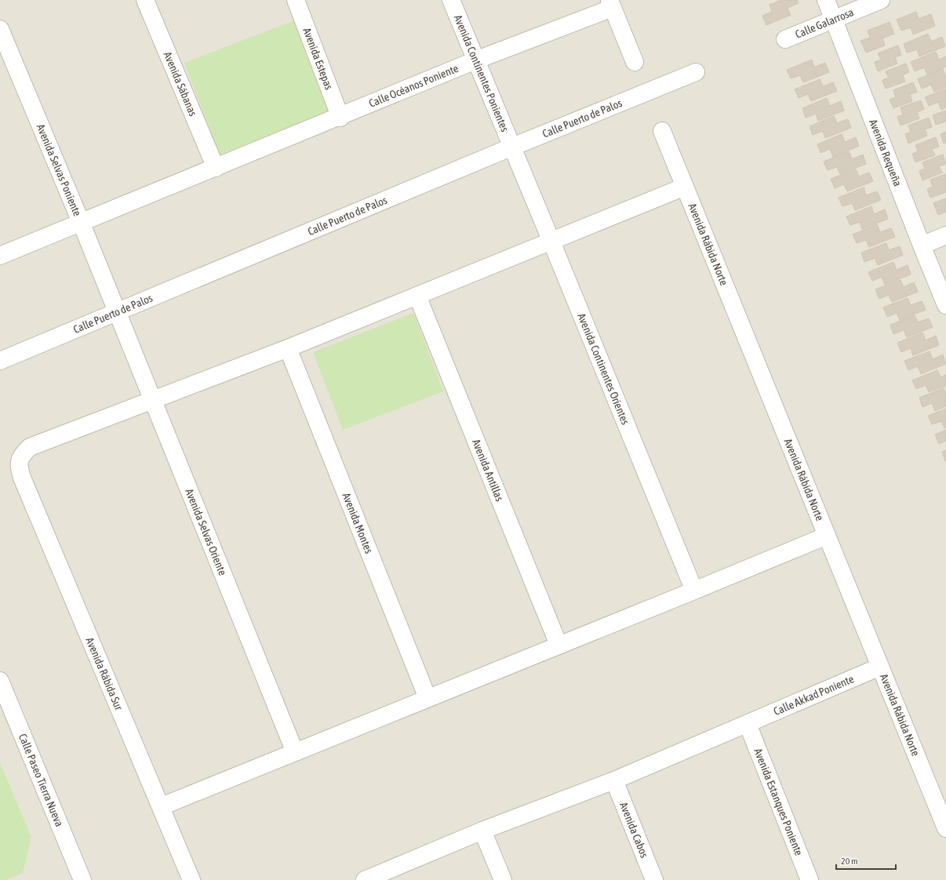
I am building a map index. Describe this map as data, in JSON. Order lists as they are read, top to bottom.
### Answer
{
  "streets": {
    "street": [
      "Calle Galarrosa",
      "Avenida Estepas",
      "Avenida Continentes Ponientes",
      "Avenida Sábanas",
      "Calle Océanos Poniente",
      "Calle Puerto de Palos",
      "Avenida Requeña",
      "Avenida Selvas Poniente",
      "Avenida Rábida Norte",
      "Avenida Continentes Orientes",
      "Avenida Antillas",
      "Avenida Montes",
      "Avenida Selvas Oriente",
      "Avenida Rábida Sur",
      "Calle Akkad Poniente",
      "Calle Paseo Tierra Nueva",
      "Avenida Estanques Poniente",
      "Avenida Cabos"
    ]
  },
  "crossings": [
    ["Calle Galarrosa", "Avenida Requeña"],
    ["Avenida Estepas", "Calle Océanos Poniente"],
    ["Avenida Continentes Ponientes", "Calle Océanos Poniente"],
    ["Avenida Continentes Ponientes", "Calle Puerto de Palos"],
    ["Avenida Continentes Ponientes", "Avenida Continentes Orientes"],
    ["Avenida Sábanas", "Calle Océanos Poniente"],
    ["Calle Océanos Poniente", "Avenida Selvas Poniente"],
    ["Calle Puerto de Palos", "Avenida Selvas Poniente"],
    ["Calle Puerto de Palos", "Avenida Continentes Orientes"],
    ["Calle Puerto de Palos", "Avenida Selvas Oriente"],
    ["Avenida Selvas Poniente", "Avenida Selvas Oriente"],
    ["Avenida Rábida Norte", "Calle Akkad Poniente"],
    ["Avenida Selvas Oriente", "Avenida Rábida Sur"],
    ["Calle Akkad Poniente", "Avenida Estanques Poniente"],
    ["Calle Akkad Poniente", "Avenida Cabos"]
  ],
  "scale_bar": "20 m"
}
